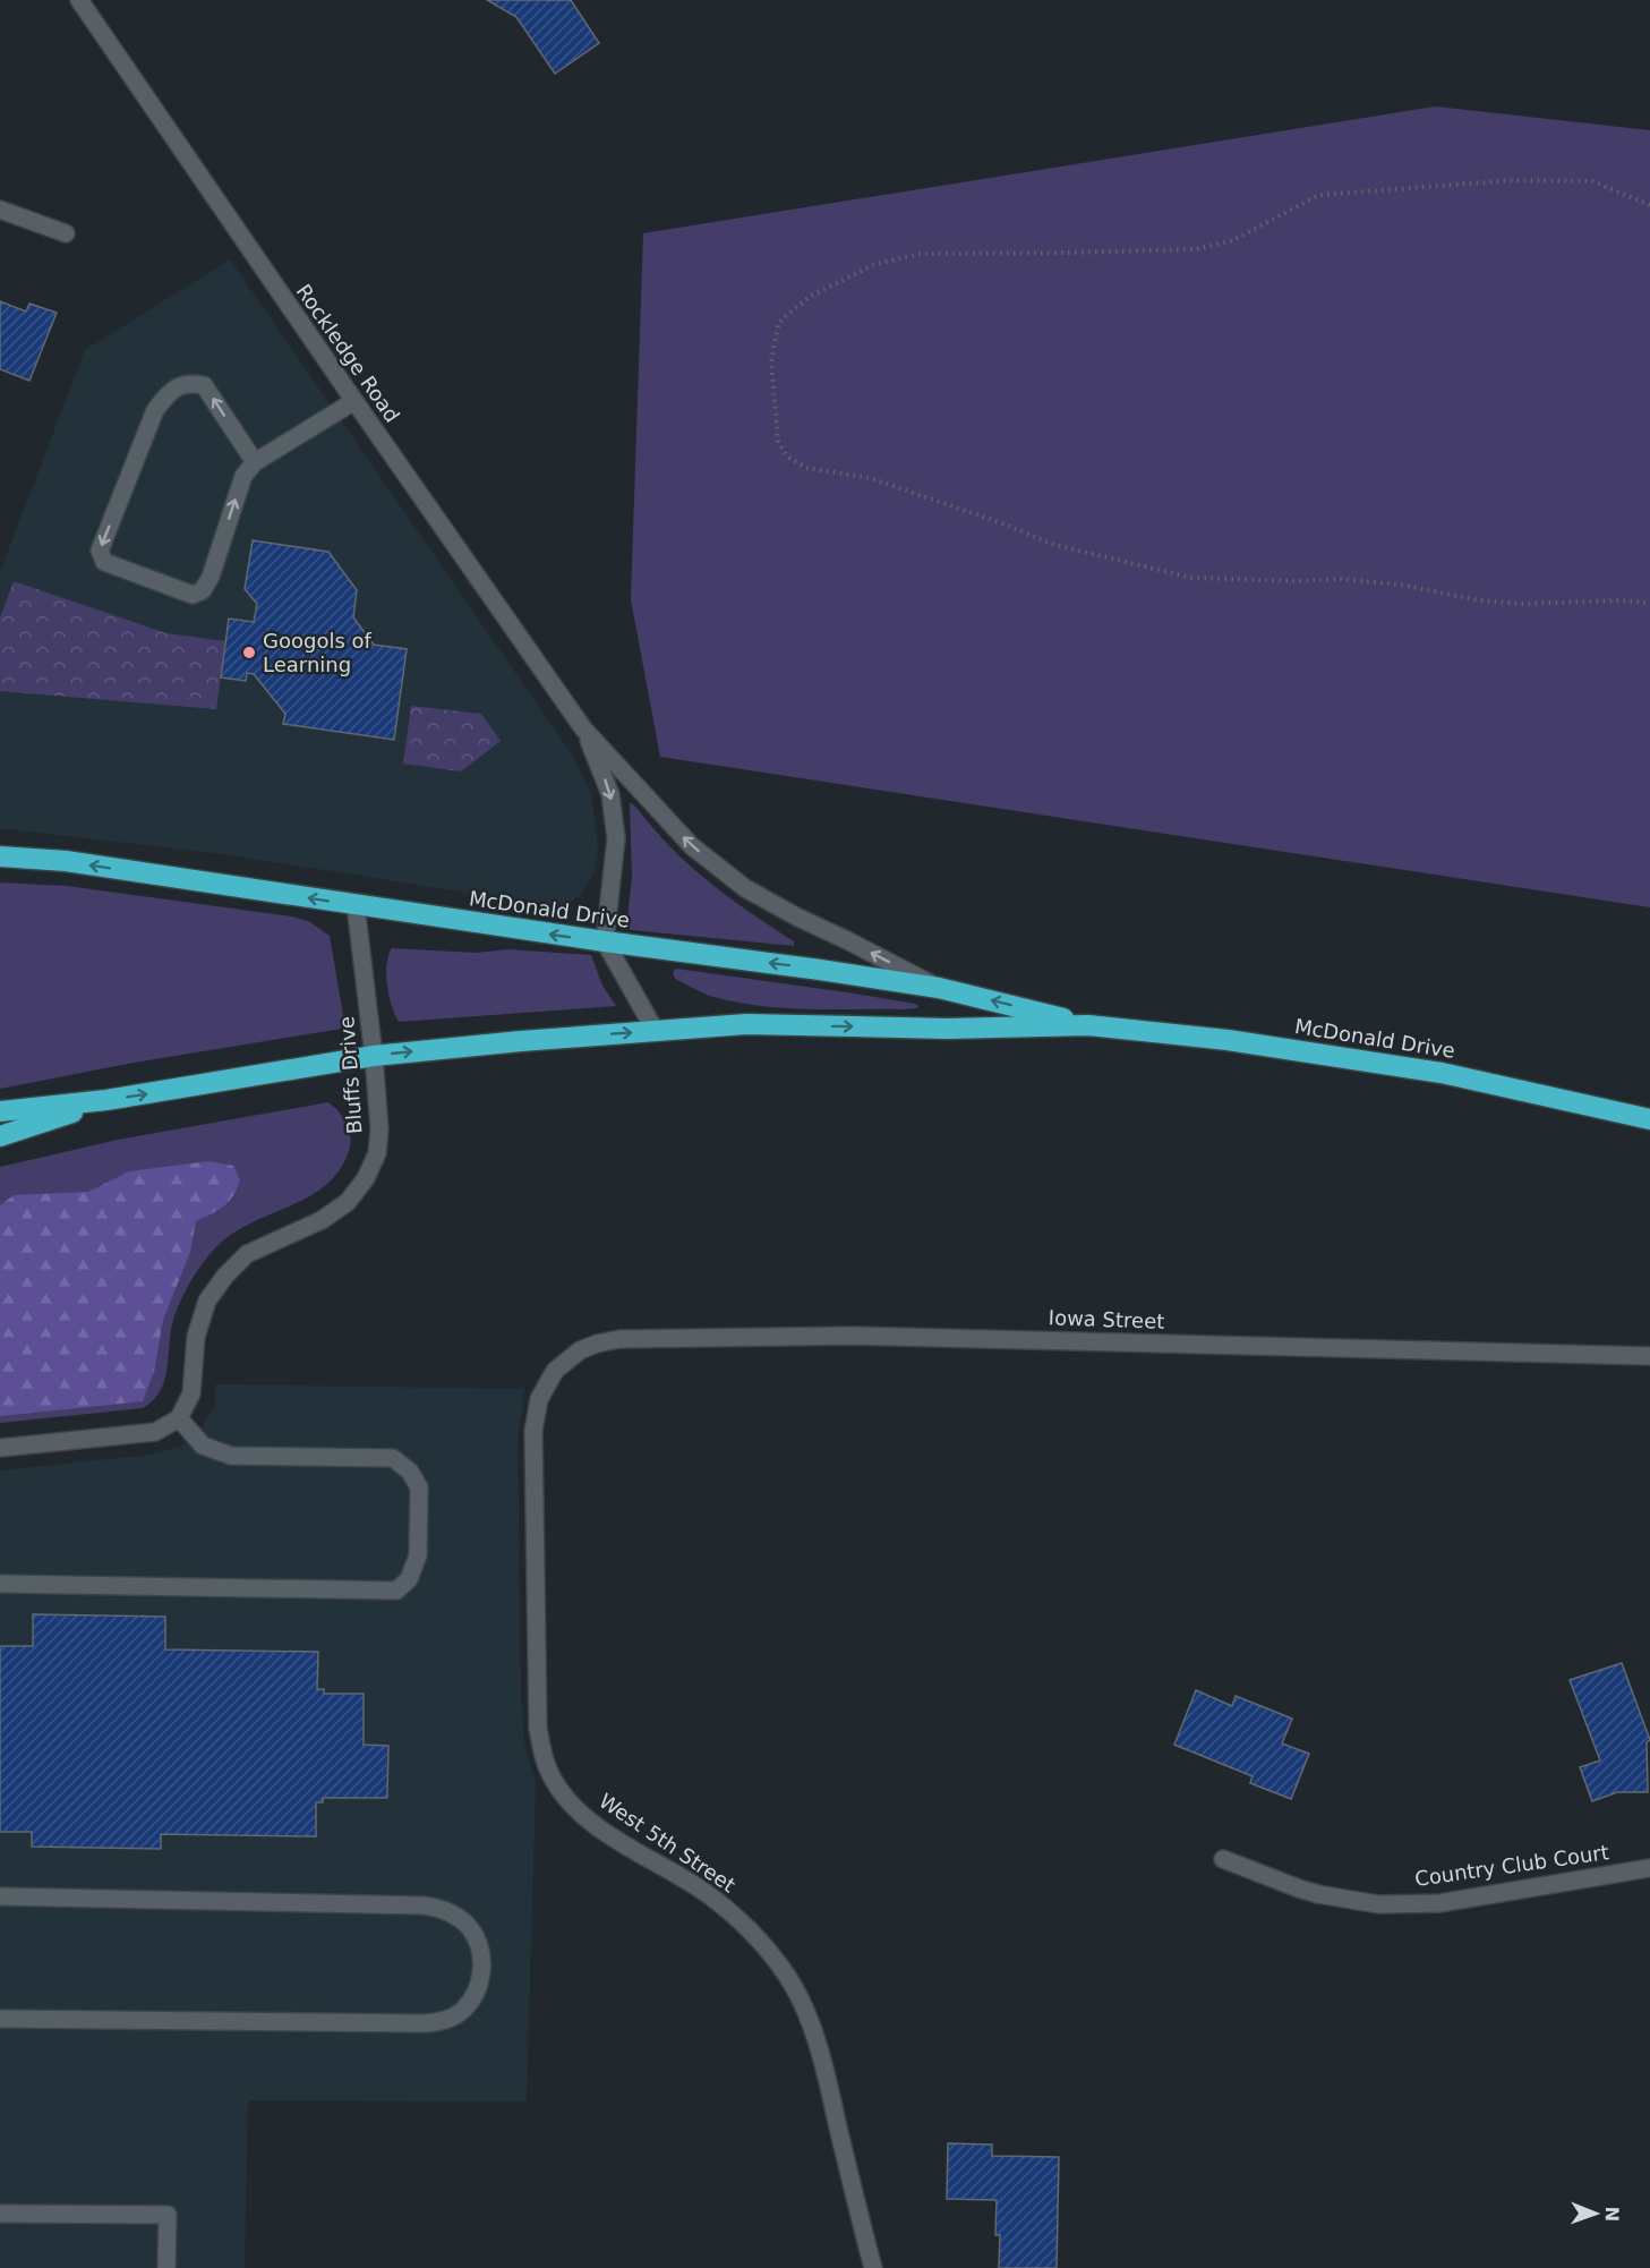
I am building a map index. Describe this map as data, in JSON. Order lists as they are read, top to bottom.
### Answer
{
  "streets": {
    "highway": ["McDonald Drive"],
    "street": [
      "Rockledge Road",
      "Bluffs Drive",
      "Iowa Street",
      "West 5th Street",
      "Country Club Court"
    ]
  },
  "crossings": [
    ["McDonald Drive", "Bluffs Drive"],
    ["Iowa Street", "West 5th Street"]
  ],
  "places": ["Googols of Learning"],
  "north": "right"
}
